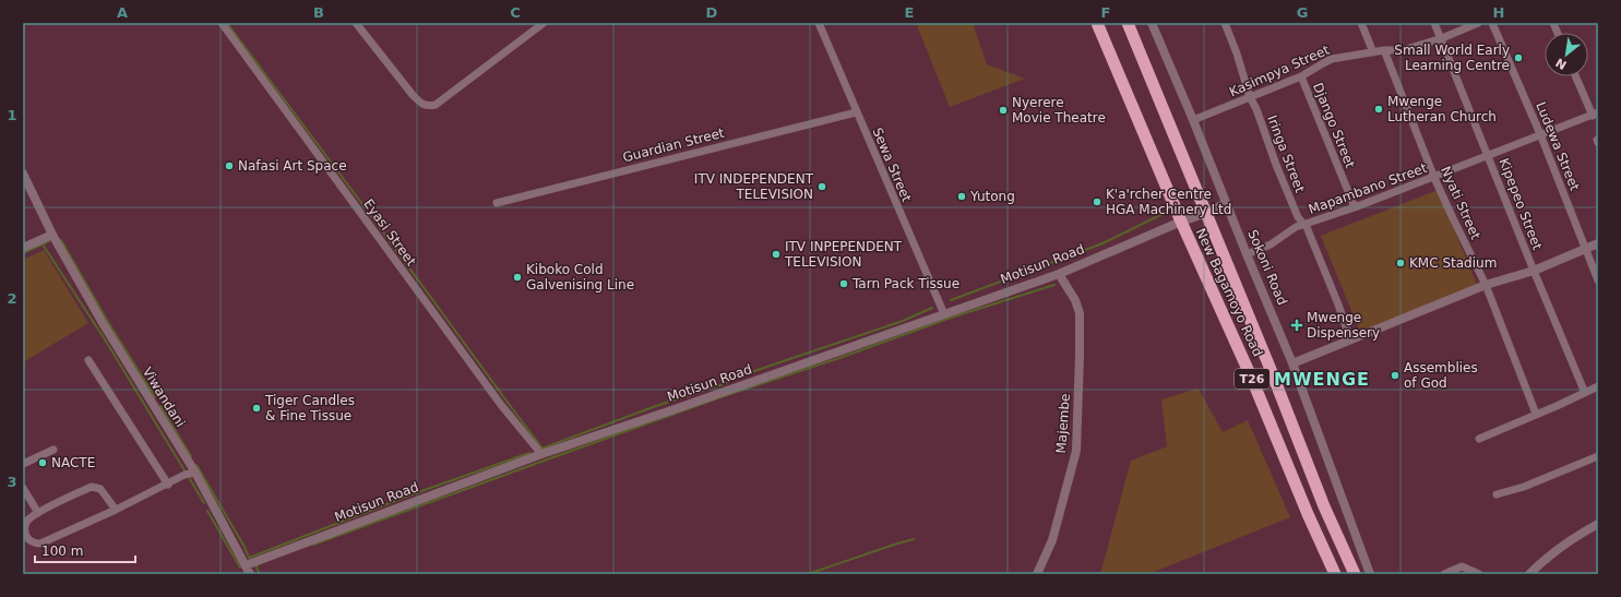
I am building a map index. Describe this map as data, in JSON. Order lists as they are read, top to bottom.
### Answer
{
  "streets": {
    "highway": ["New Bagamoyo Road", "T26"],
    "street": [
      "Kasimpya Street",
      "Django Street",
      "Guardian Street",
      "Ludewa Street",
      "Iringa Street",
      "Sewa Street",
      "Mapambano Street",
      "Nyati Street",
      "Kipepeo Street",
      "Eyasi Street",
      "Motisun Road",
      "Sokoni Road",
      "Viwandani",
      "Majembe"
    ]
  },
  "crossings": [
    ["Kasimpya Street", "Django Street"],
    ["Kasimpya Street", "Iringa Street"],
    ["Kasimpya Street", "Nyati Street"],
    ["Kasimpya Street", "Kipepeo Street"],
    ["Kasimpya Street", "Sokoni Road"],
    ["Django Street", "Mapambano Street"],
    ["Guardian Street", "Sewa Street"],
    ["Ludewa Street", "Mapambano Street"],
    ["Iringa Street", "Mapambano Street"],
    ["Sewa Street", "Motisun Road"],
    ["Mapambano Street", "Nyati Street"],
    ["Mapambano Street", "Kipepeo Street"],
    ["Mapambano Street", "Sokoni Road"],
    ["Eyasi Street", "Motisun Road"],
    ["Motisun Road", "Sokoni Road"],
    ["Motisun Road", "New Bagamoyo Road"],
    ["Motisun Road", "Viwandani"],
    ["Motisun Road", "Majembe"]
  ],
  "districts": ["MWENGE"],
  "places": {
    "other": [
      "Small World Early Learning Centre",
      "Mwenge Lutheran Church",
      "Nyerere Movie Theatre",
      "Nafasi Art Space",
      "ITV INDEPENDENT TELEVISION",
      "Yutong",
      "K'a'rcher Centre HGA Machinery Ltd",
      "ITV INPEPENDENT TELEVISION",
      "KMC Stadium",
      "Kiboko Cold Galvenising Line",
      "Tarn Pack Tissue",
      "Assemblies of God",
      "Tiger Candles & Fine Tissue",
      "NACTE"
    ],
    "health": ["Mwenge Dispensery"]
  },
  "scale_bar": "100 m",
  "north": "bottom left",
  "grid": {
    "columns": [
      "A",
      "B",
      "C",
      "D",
      "E",
      "F",
      "G",
      "H"
    ],
    "rows": ["1", "2", "3"]
  }
}
